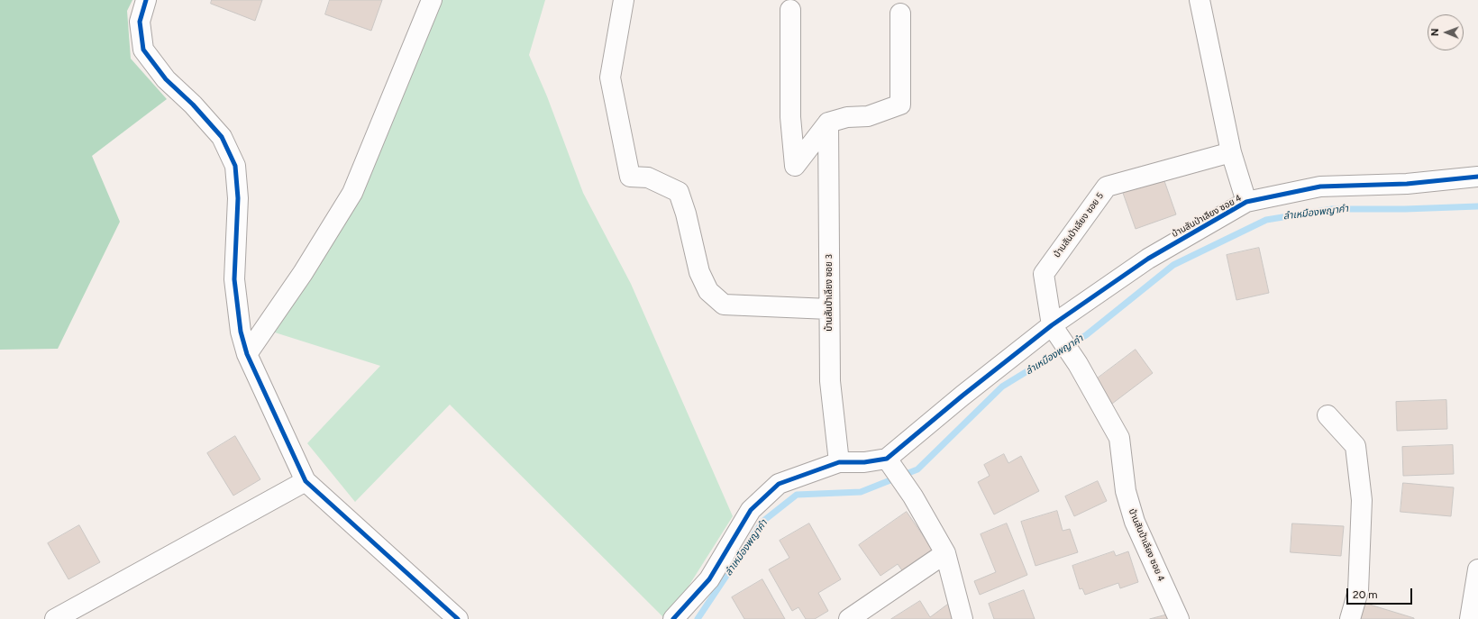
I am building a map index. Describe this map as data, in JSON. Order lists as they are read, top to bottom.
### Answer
{
  "streets": {
    "street": ["บ้านสันป่าเลียง ซอย 4", "บ้านสันป่าเลียง ซอย 5", "บ้านสันป่าเลียง ซอย 3"]
  },
  "crossings": [
    ["บ้านสันป่าเลียง ซอย 4", "บ้านสันป่าเลียง ซอย 5"]
  ],
  "water": ["ลำเหมืองพญาคำ"],
  "scale_bar": "20 m",
  "north": "left"
}
